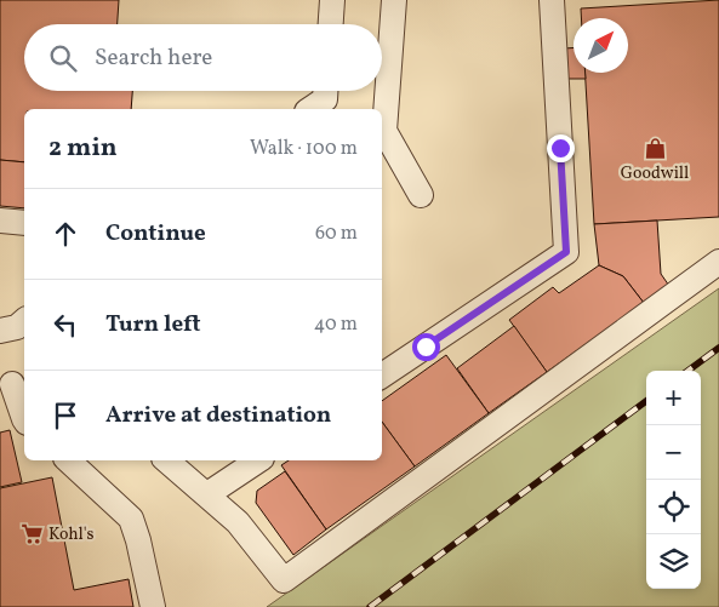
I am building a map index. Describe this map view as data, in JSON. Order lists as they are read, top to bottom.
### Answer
{
  "places": {
    "shop": ["Goodwill"],
    "supermarket": ["Kohl's"]
  },
  "north": "top right",
  "page": {
    "search": "Search here",
    "heading": ["2 min", "Walk · 100 m"],
    "list": [
      ["Continue", "60 m"],
      ["Turn left", "40 m"],
      "Arrive at destination"
    ],
    "map_buttons": ["+", "−"]
  }
}
